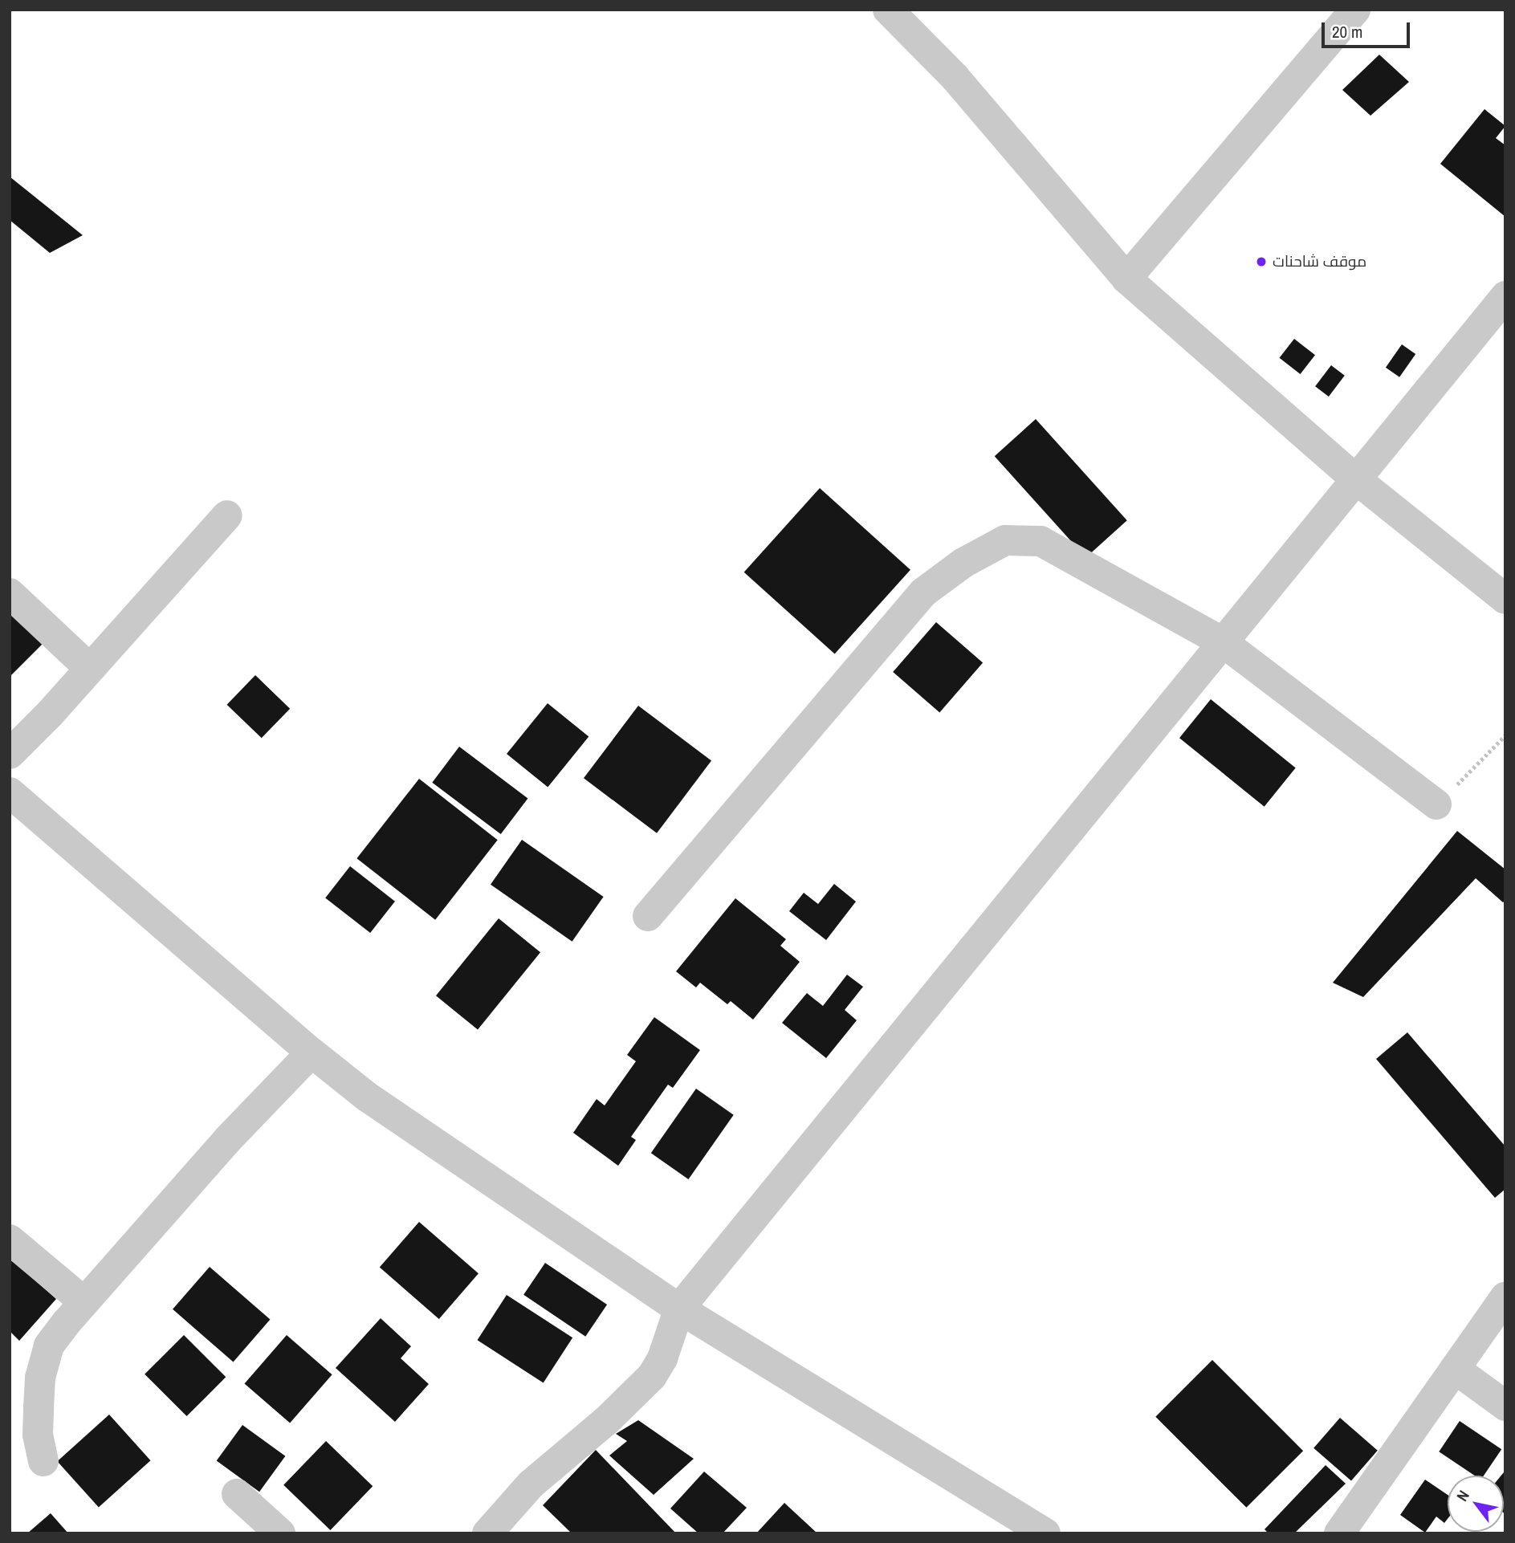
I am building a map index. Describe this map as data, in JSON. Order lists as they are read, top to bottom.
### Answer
{
  "places": ["موقف شاحنات"],
  "scale_bar": "20 m",
  "north": "top left"
}
